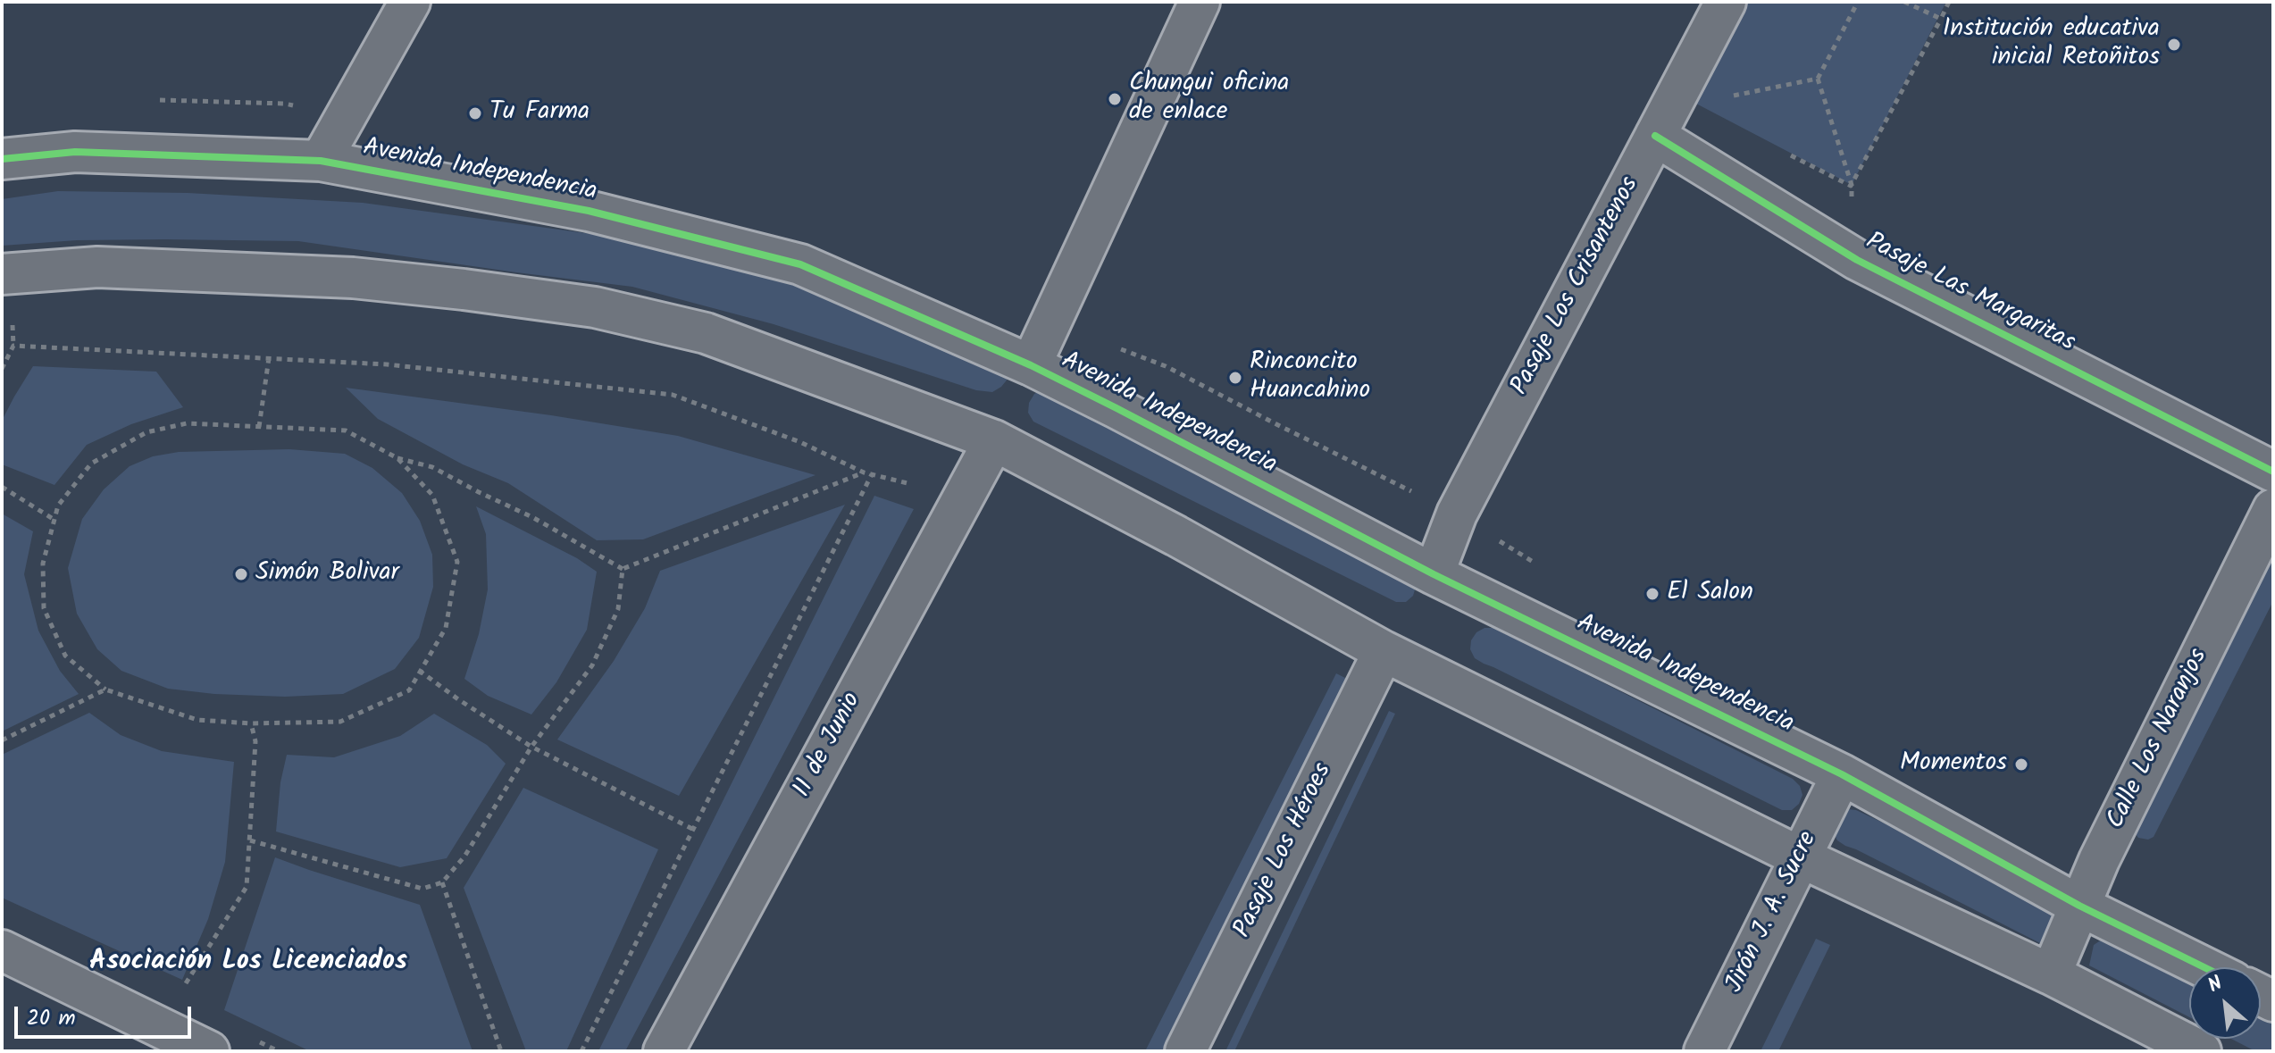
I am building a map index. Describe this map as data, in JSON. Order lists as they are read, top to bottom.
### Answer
{
  "streets": {
    "street": [
      "Avenida Independencia",
      "Pasaje Los Crisantenos",
      "Pasaje Las Margaritas",
      "Calle Los Naranjos",
      "11 de Junio",
      "Pasaje Los Héroes",
      "Jirón J. A. Sucre"
    ]
  },
  "crossings": [
    ["Avenida Independencia", "Pasaje Los Crisantenos"],
    ["Avenida Independencia", "Calle Los Naranjos"],
    ["Avenida Independencia", "Jirón J. A. Sucre"],
    ["Pasaje Los Crisantenos", "Pasaje Las Margaritas"]
  ],
  "districts": ["Asociación Los Licenciados"],
  "places": [
    "Institución educativa inicial Retoñitos",
    "Chungui oficina de enlace",
    "Tu Farma",
    "Rinconcito Huancahino",
    "Simón Bolivar",
    "El Salon",
    "Momentos"
  ],
  "scale_bar": "20 m",
  "north": "top left"
}
